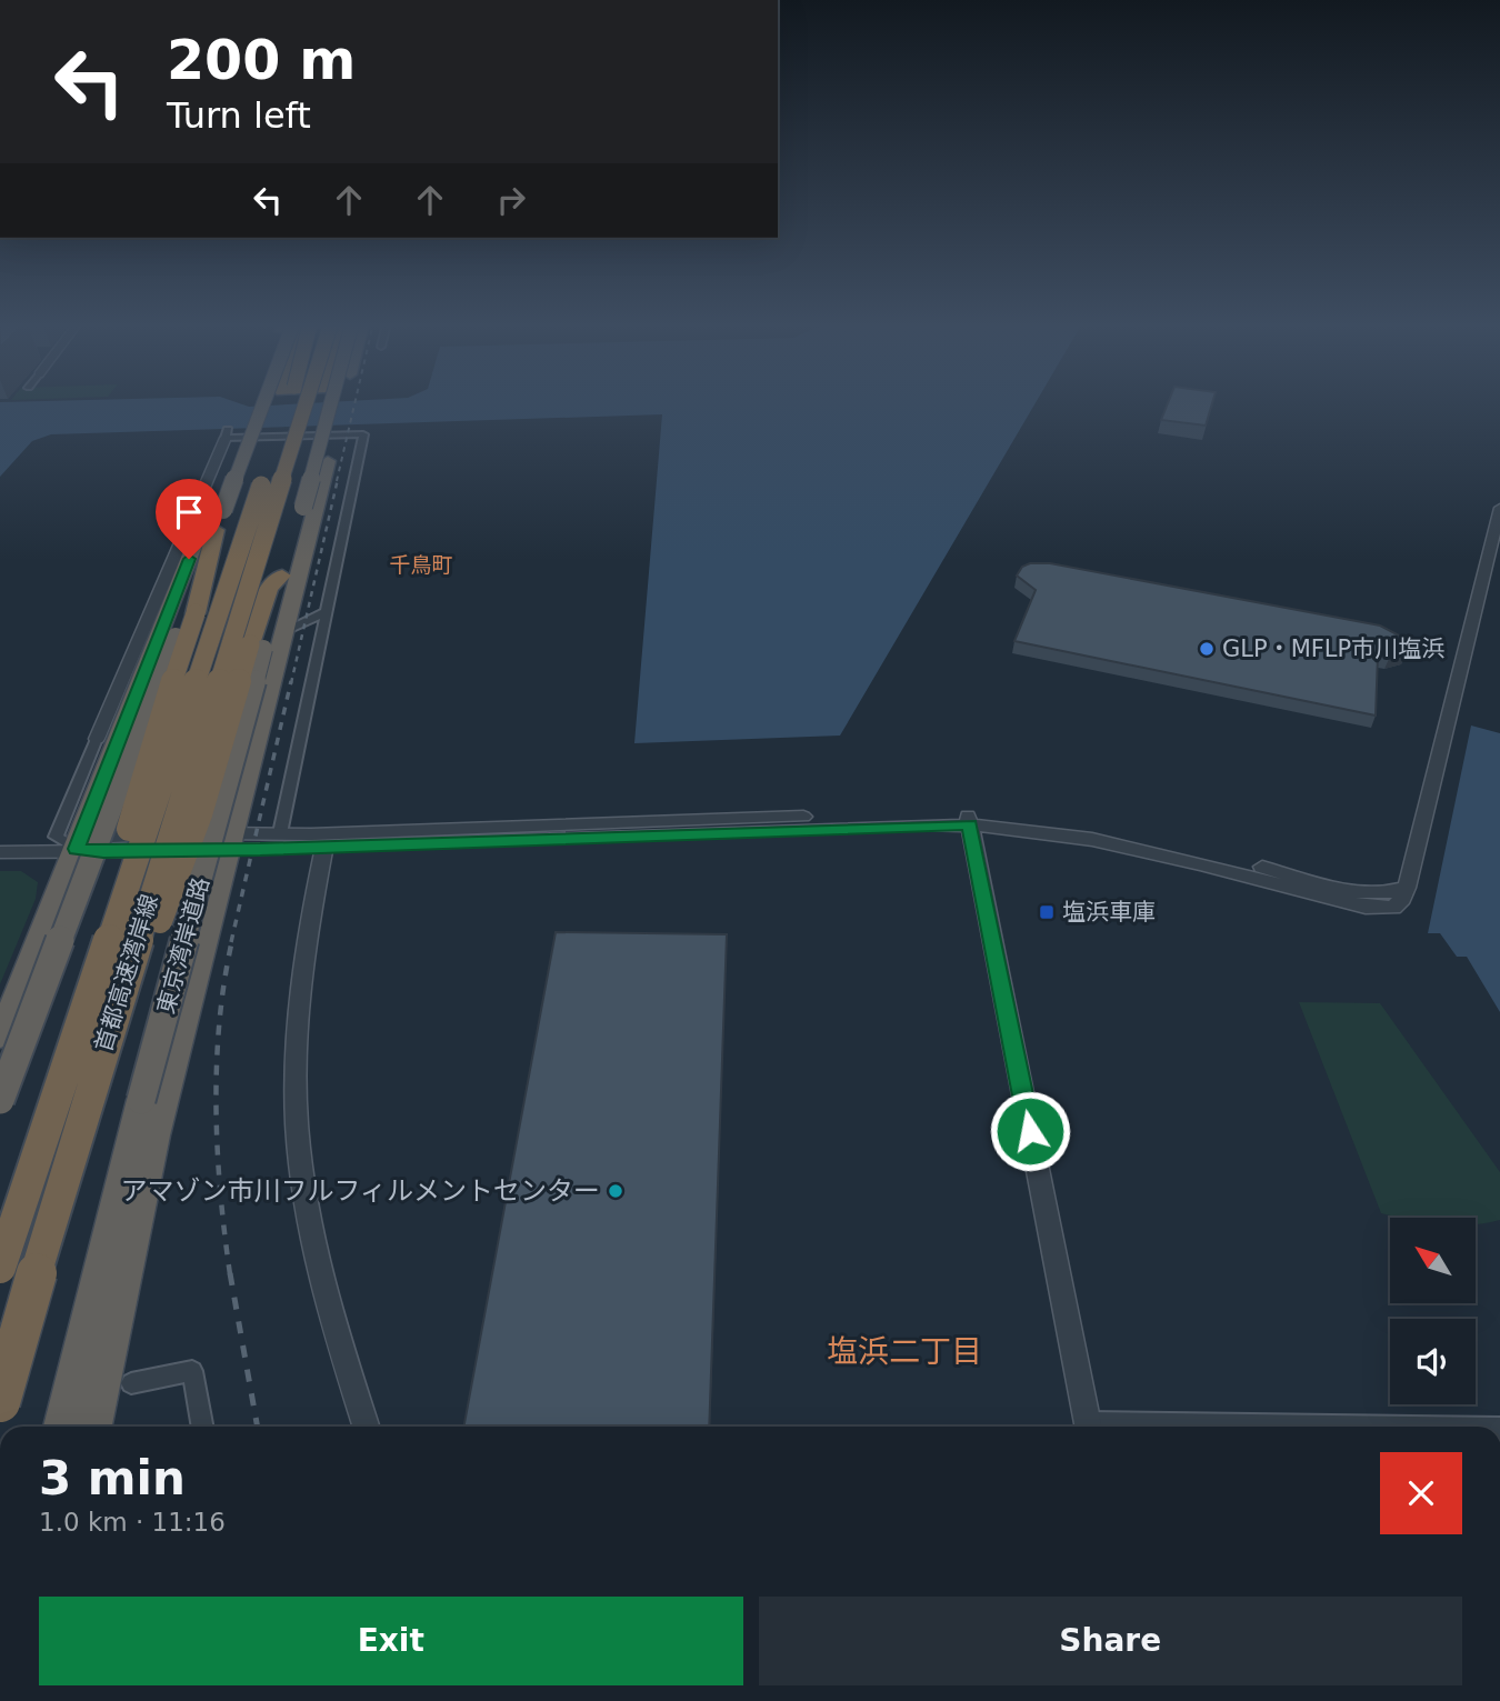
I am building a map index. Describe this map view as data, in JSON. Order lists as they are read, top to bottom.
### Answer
{
  "streets": {
    "highway": ["東京湾岸道路", "首都高速湾岸線"]
  },
  "districts": ["千鳥町", "塩浜二丁目"],
  "places": {
    "other": ["GLP・MFLP市川塩浜", "アマゾン市川フルフィルメントセンター"],
    "transit": ["塩浜車庫"]
  },
  "north": "top left",
  "page": {
    "turn": ["200 m", "Turn left"],
    "heading": ["3 min", "1.0 km · 11:16"],
    "buttons": ["Exit", "Share"]
  }
}
